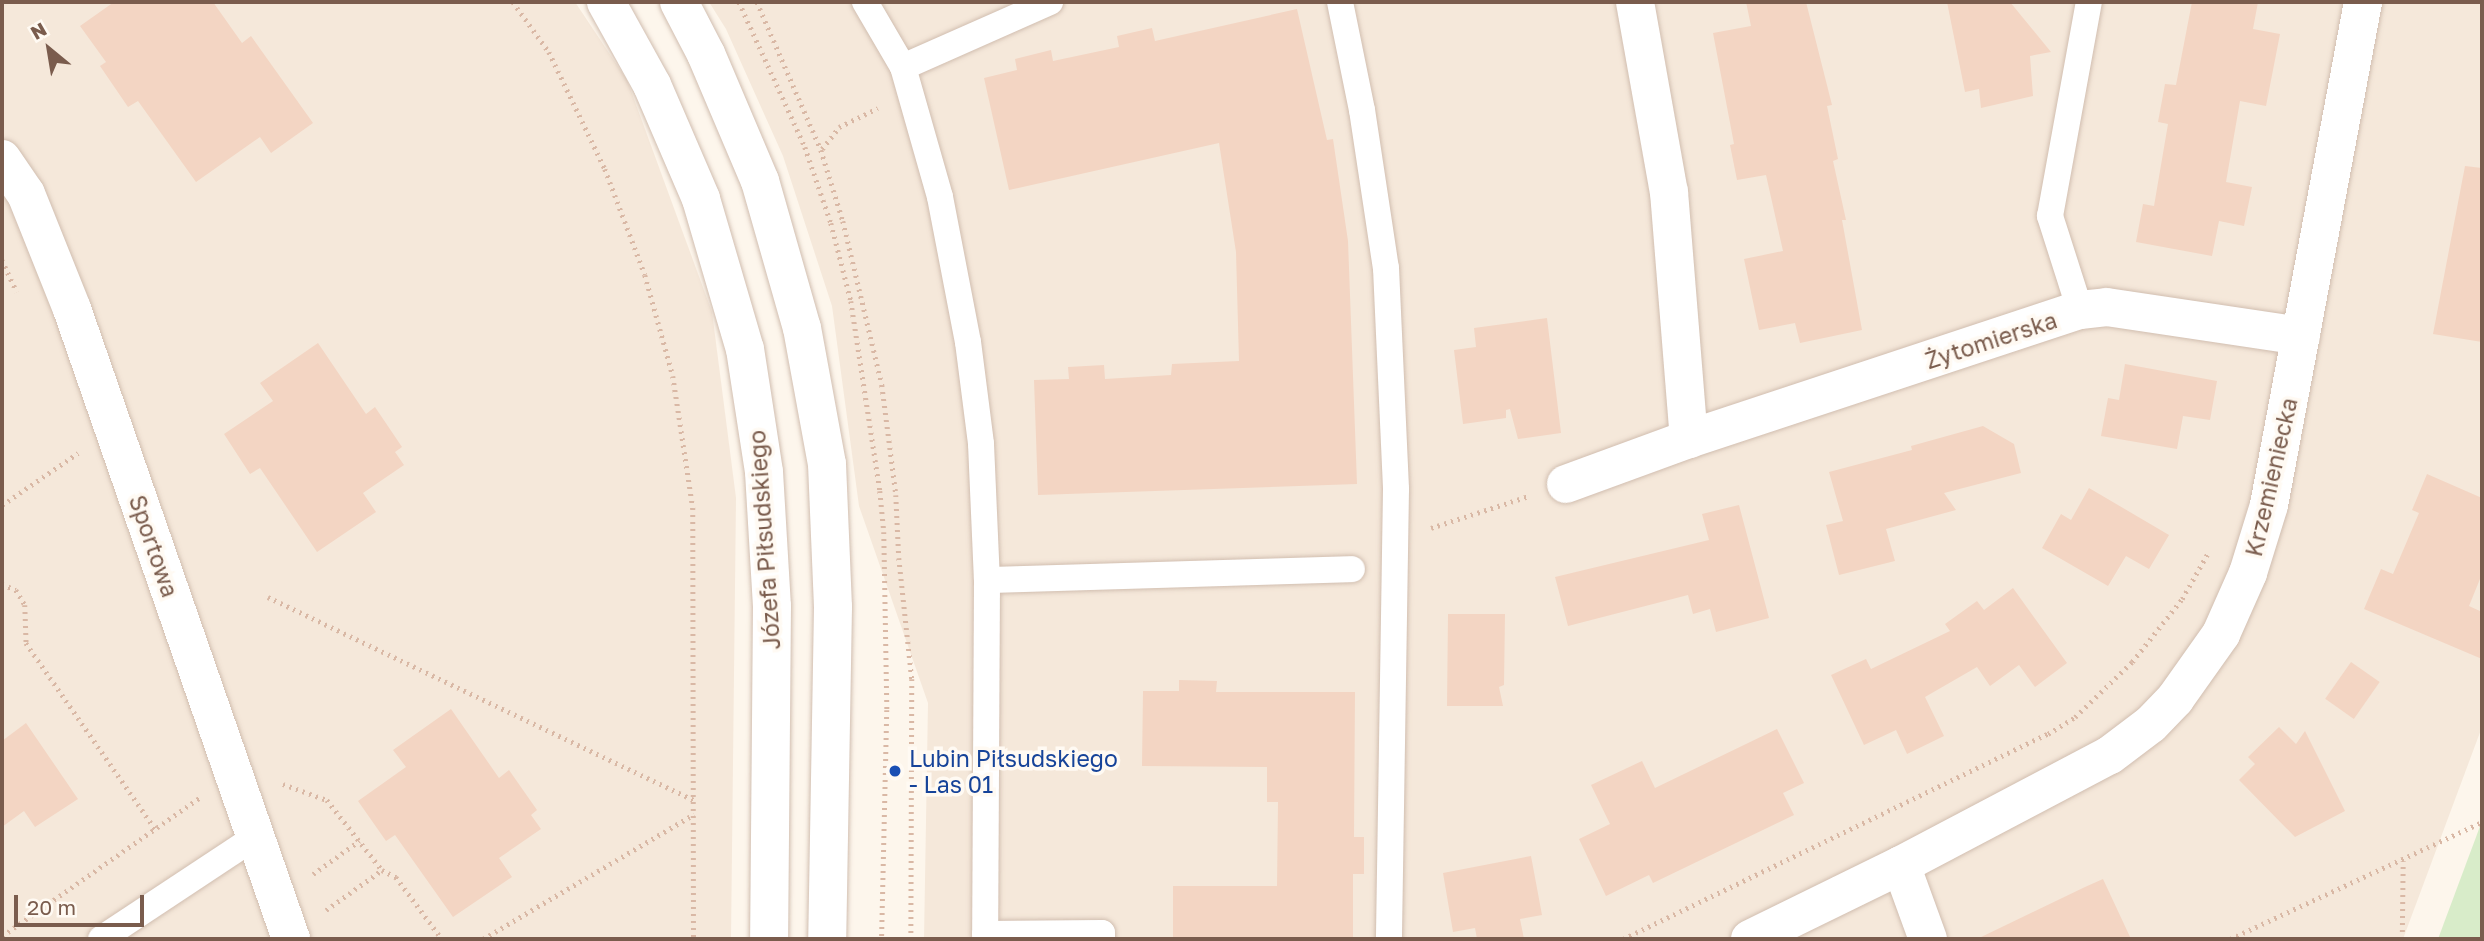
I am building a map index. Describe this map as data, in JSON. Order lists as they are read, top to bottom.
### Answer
{
  "streets": {
    "street": [
      "Żytomierska",
      "Krzemieniecka",
      "Józefa Piłsudskiego",
      "Sportowa"
    ]
  },
  "crossings": [
    ["Żytomierska", "Krzemieniecka"]
  ],
  "places": ["Lubin Piłsudskiego - Las 01"],
  "scale_bar": "20 m",
  "north": "top left"
}
